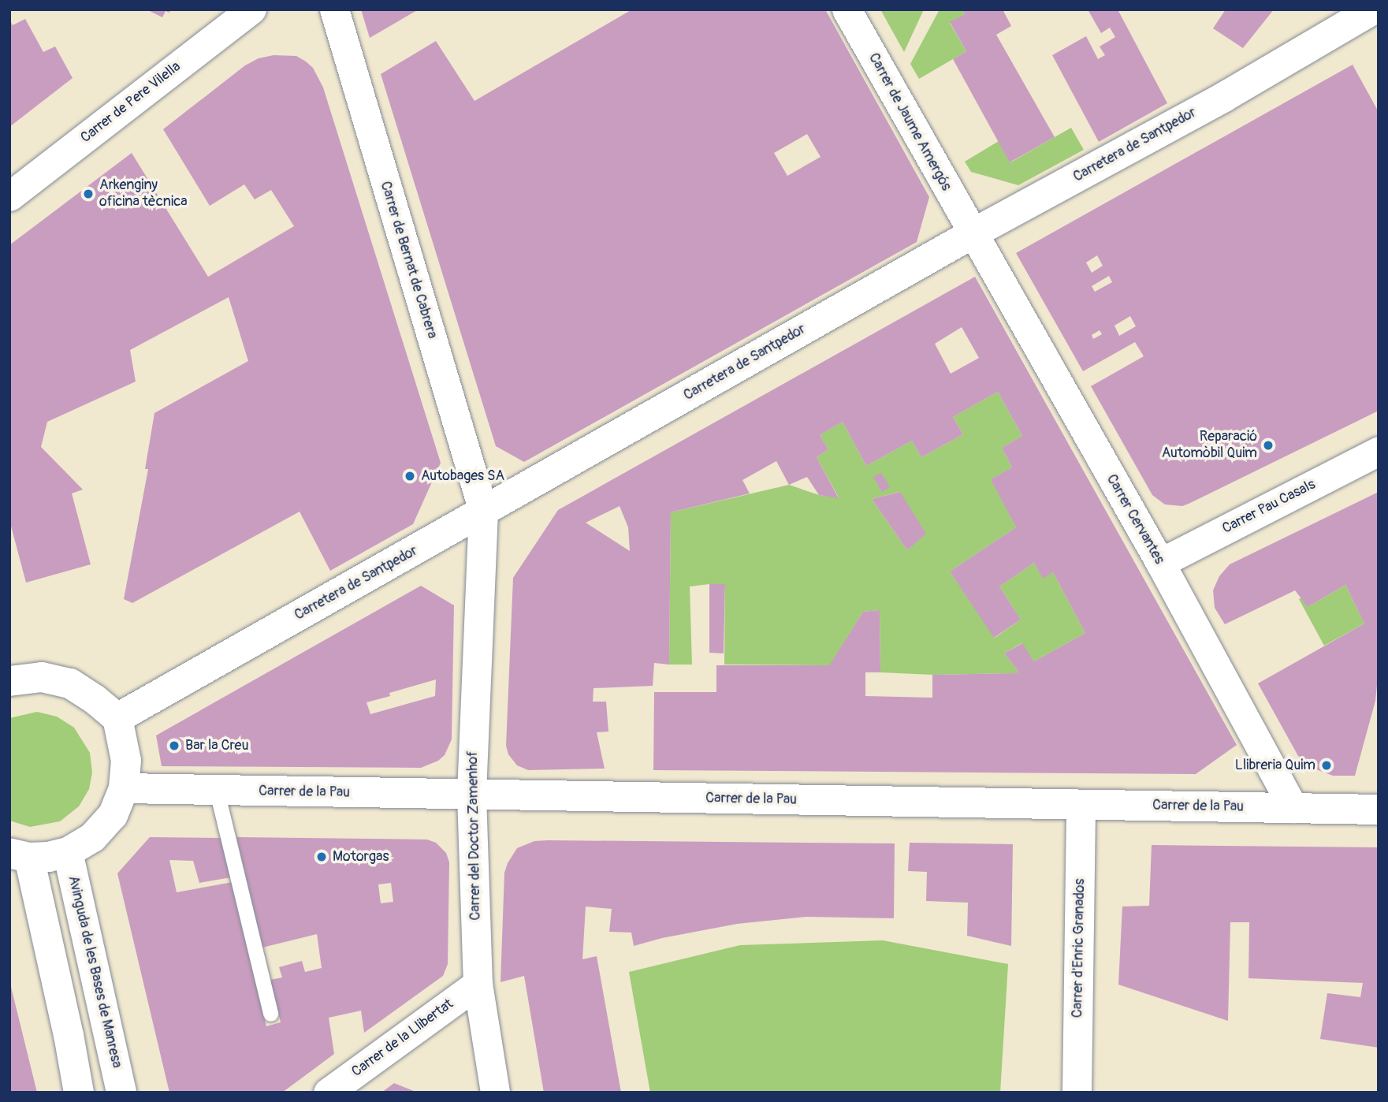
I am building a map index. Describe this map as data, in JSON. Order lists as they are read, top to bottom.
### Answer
{
  "streets": {
    "street": [
      "Carrer de Pere Vilella",
      "Carrer de Jaume Amergós",
      "Carretera de Santpedor",
      "Carrer de Bernat de Cabrera",
      "Carrer Pau Casals",
      "Carrer Cervantes",
      "Carrer de la Pau",
      "Carrer del Doctor Zamenhof",
      "Carrer d'Enric Granados",
      "Avinguda de les Bases de Manresa",
      "Carrer de la Llibertat"
    ]
  },
  "crossings": [
    ["Carrer de Jaume Amergós", "Carretera de Santpedor"],
    ["Carrer de Jaume Amergós", "Carrer Cervantes"],
    ["Carretera de Santpedor", "Carrer de Bernat de Cabrera"],
    ["Carretera de Santpedor", "Carrer Cervantes"],
    ["Carretera de Santpedor", "Carrer del Doctor Zamenhof"],
    ["Carrer de Bernat de Cabrera", "Carrer del Doctor Zamenhof"],
    ["Carrer Pau Casals", "Carrer Cervantes"],
    ["Carrer Cervantes", "Carrer de la Pau"],
    ["Carrer de la Pau", "Carrer del Doctor Zamenhof"],
    ["Carrer de la Pau", "Carrer d'Enric Granados"],
    ["Carrer del Doctor Zamenhof", "Carrer de la Llibertat"]
  ],
  "places": [
    "Arkenginy oficina tècnica",
    "Reparació Automòbil Quim",
    "Autobages SA",
    "Bar la Creu",
    "Llibreria Quim",
    "Motorgas"
  ]
}
